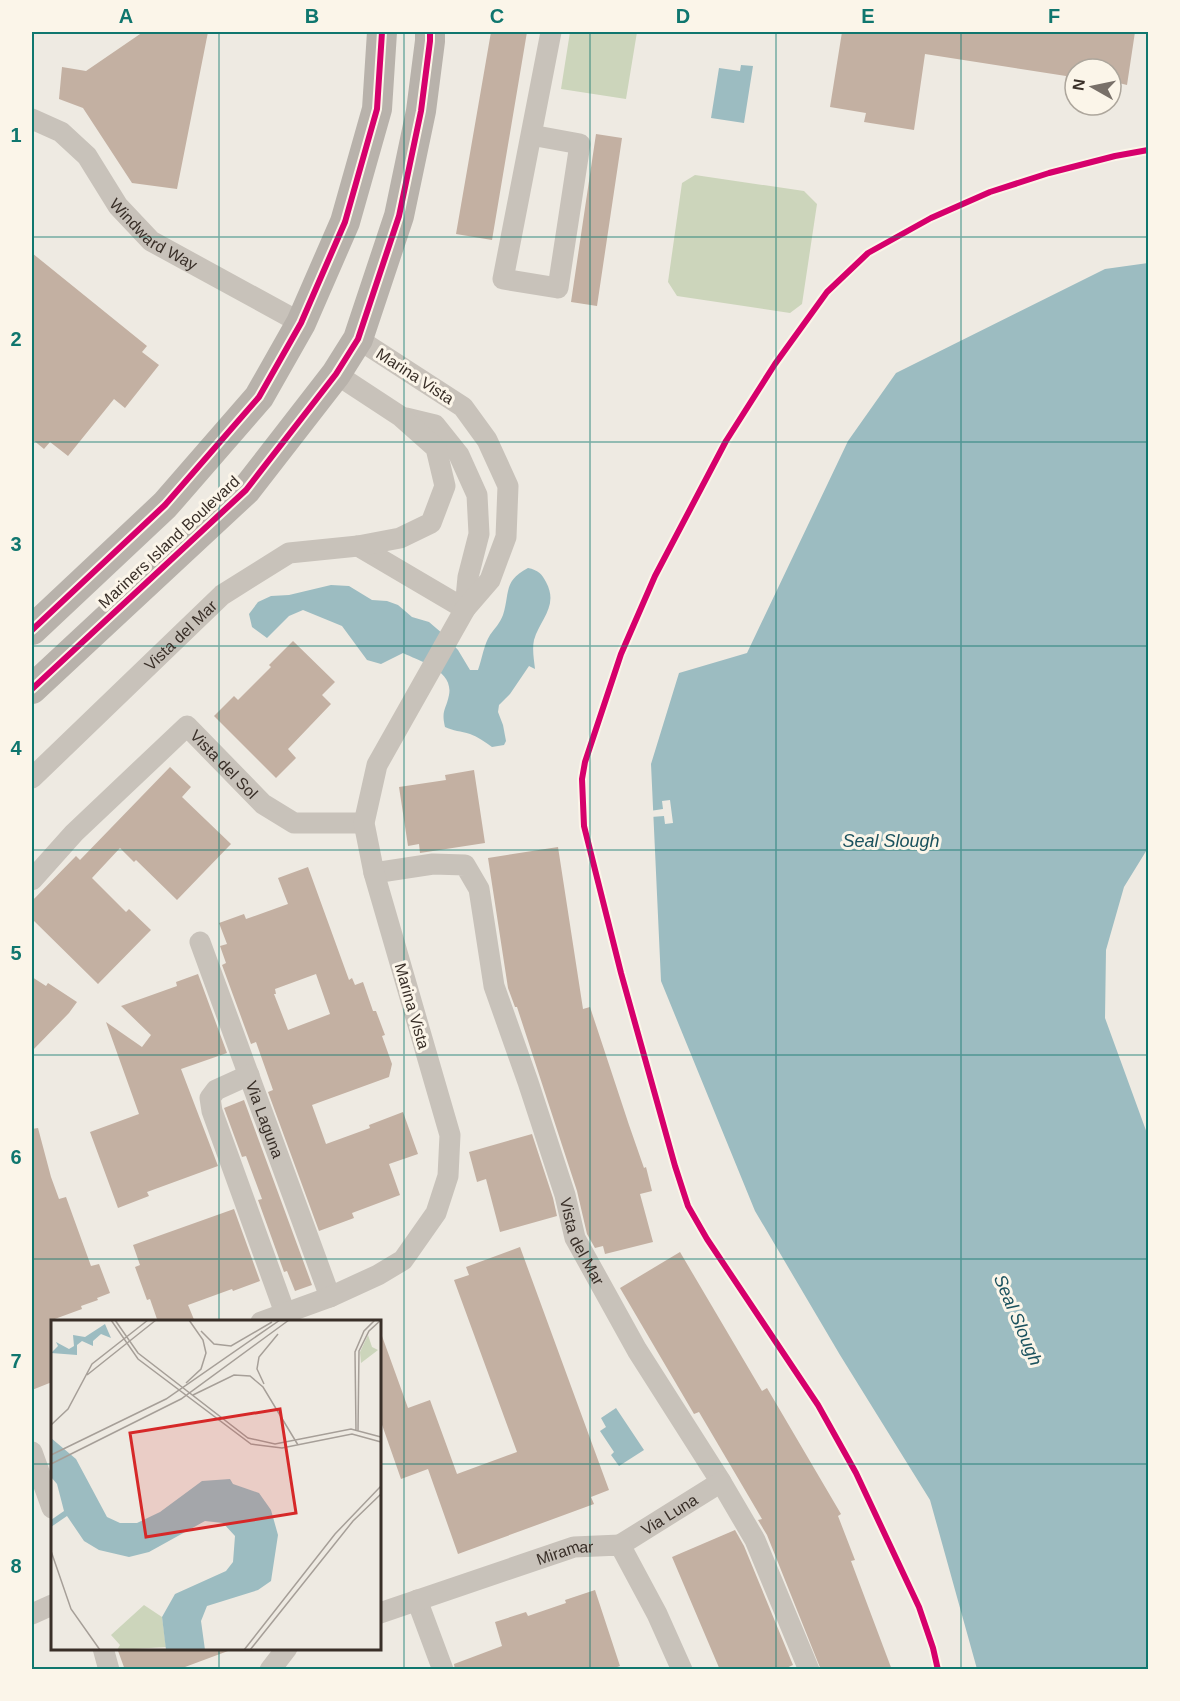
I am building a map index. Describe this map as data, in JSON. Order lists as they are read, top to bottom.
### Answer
{
  "streets": {
    "main road": ["Mariners Island Boulevard"],
    "street": [
      "Windward Way",
      "Marina Vista",
      "Vista del Mar",
      "Vista del Sol",
      "Via Laguna",
      "Via Luna",
      "Miramar"
    ]
  },
  "crossings": [
    ["Windward Way", "Mariners Island Boulevard"],
    ["Marina Vista", "Mariners Island Boulevard"],
    ["Marina Vista", "Vista del Mar"],
    ["Marina Vista", "Vista del Sol"],
    ["Marina Vista", "Via Laguna"],
    ["Mariners Island Boulevard", "Vista del Mar"],
    ["Vista del Mar", "Via Luna"],
    ["Via Luna", "Miramar"]
  ],
  "water": ["Seal Slough"],
  "north": "left",
  "grid": {
    "columns": [
      "A",
      "B",
      "C",
      "D",
      "E",
      "F"
    ],
    "rows": [
      "1",
      "2",
      "3",
      "4",
      "5",
      "6",
      "7",
      "8"
    ]
  }
}
